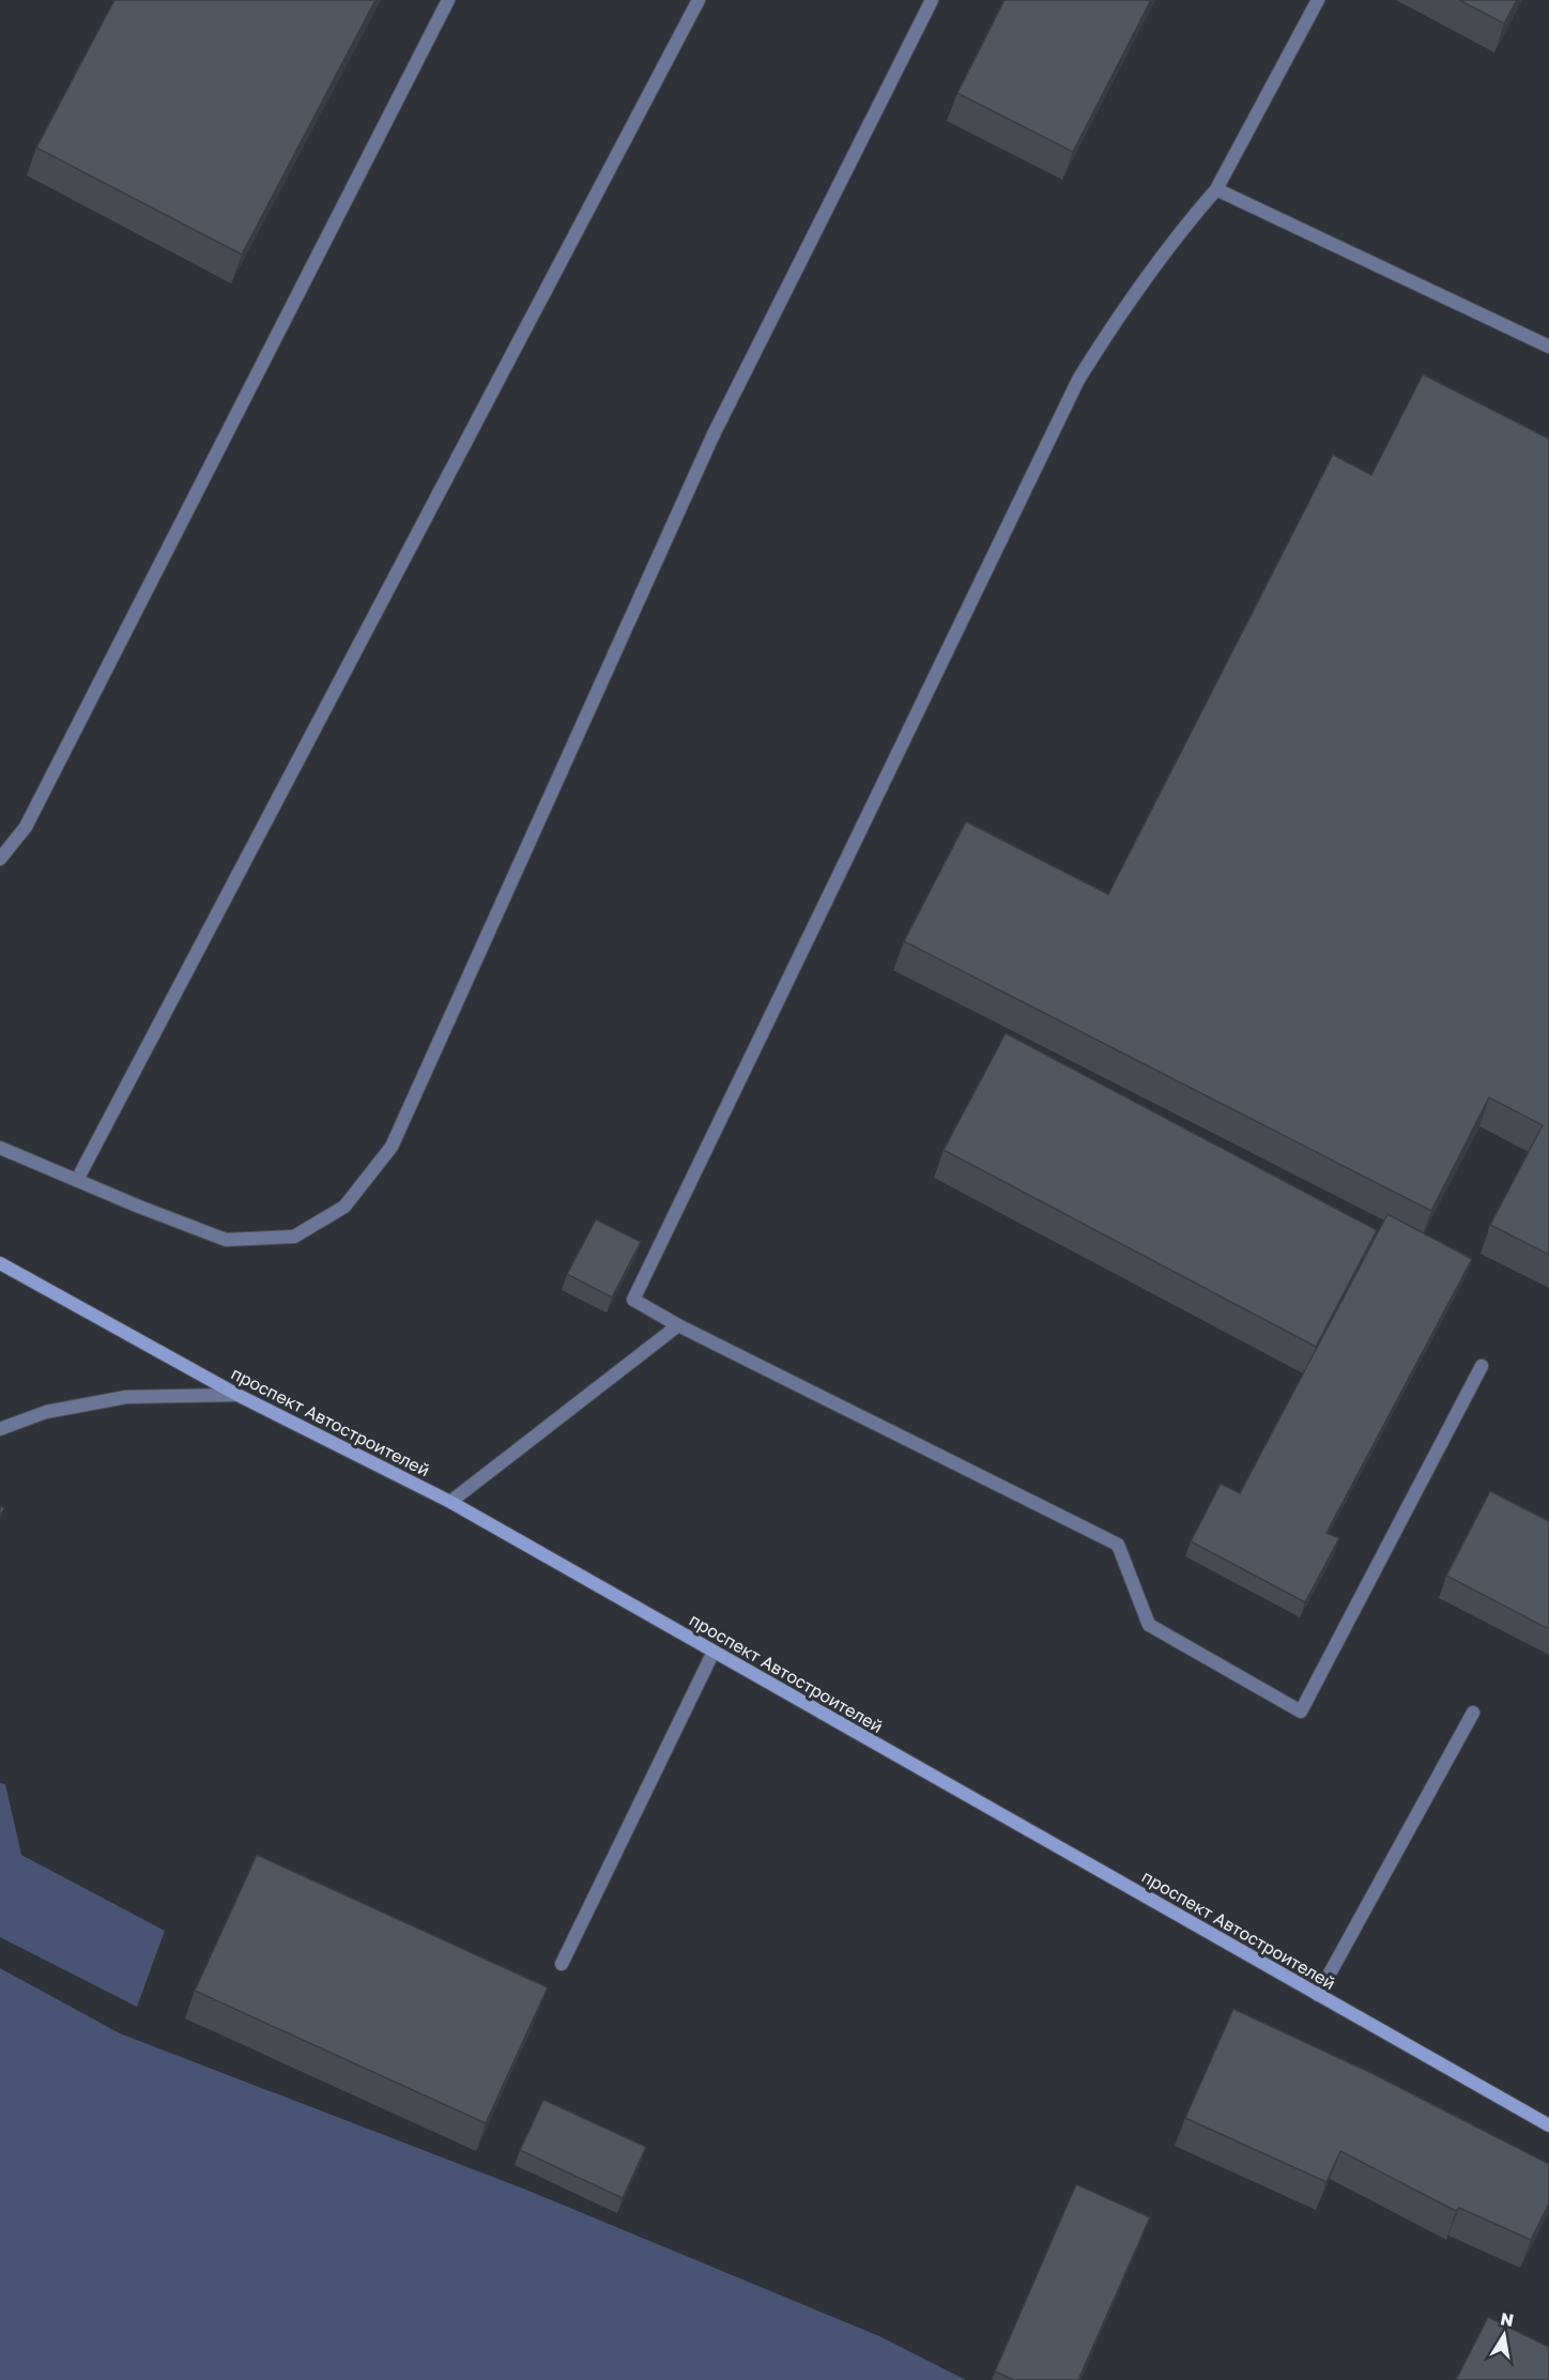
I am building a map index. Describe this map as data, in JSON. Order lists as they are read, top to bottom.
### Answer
{
  "streets": {
    "main road": ["проспект Автостроителей"]
  },
  "north": "top"
}
